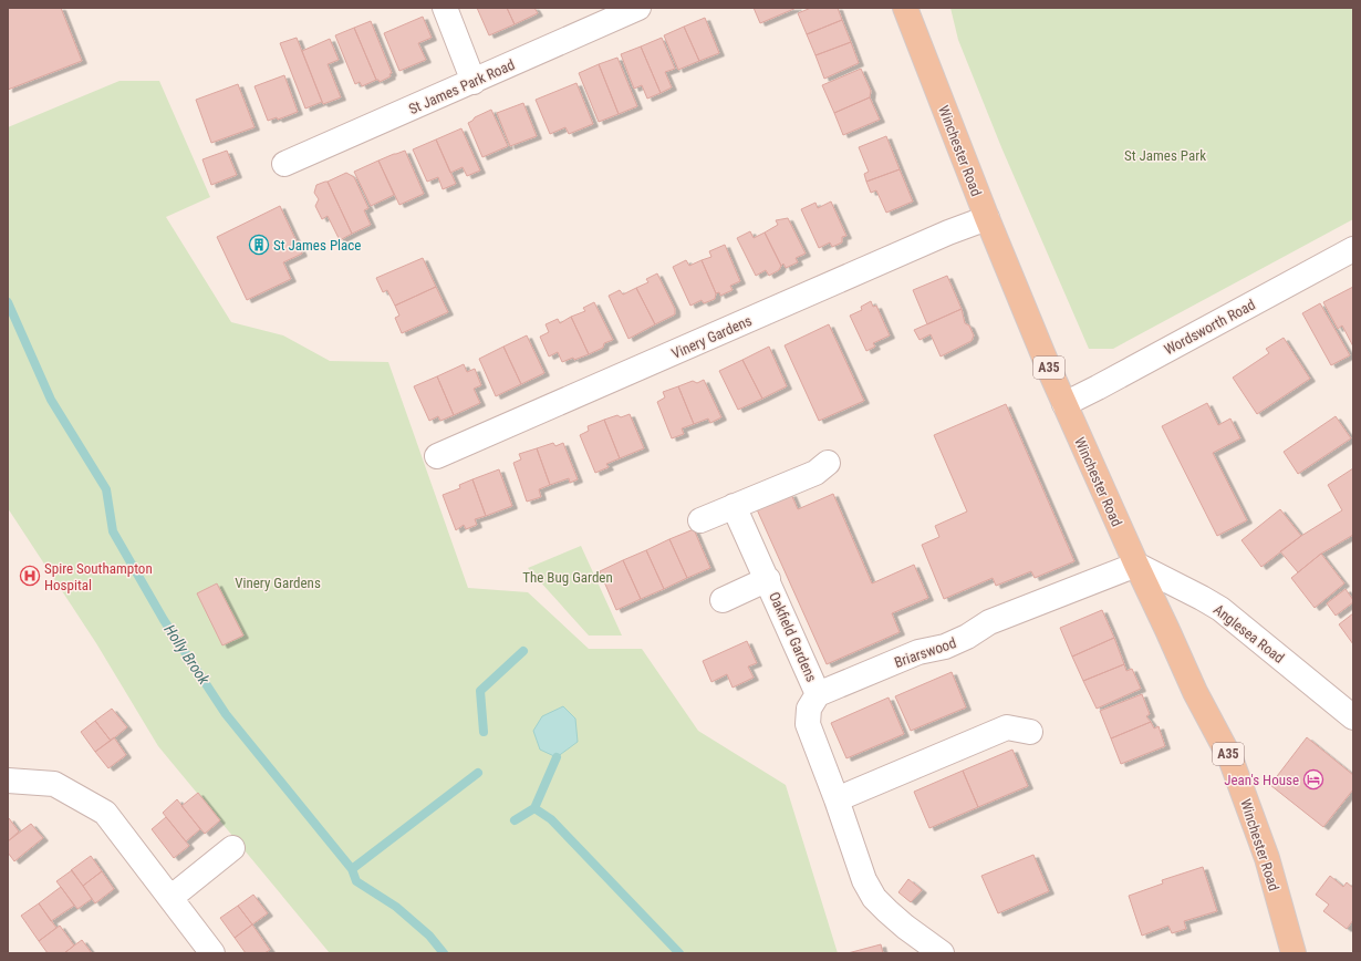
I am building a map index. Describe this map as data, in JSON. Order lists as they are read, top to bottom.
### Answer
{
  "streets": {
    "main road": ["Winchester Road", "A35"],
    "street": [
      "St James Park Road",
      "Wordsworth Road",
      "Vinery Gardens",
      "Anglesea Road",
      "Oakfield Gardens",
      "Briarswood"
    ]
  },
  "crossings": [
    ["Winchester Road", "Wordsworth Road"],
    ["Winchester Road", "Vinery Gardens"],
    ["Winchester Road", "Anglesea Road"],
    ["Winchester Road", "Briarswood"],
    ["Anglesea Road", "Briarswood"],
    ["Oakfield Gardens", "Briarswood"]
  ],
  "water": ["Holly Brook"],
  "parks": ["St James Park", "The Bug Garden", "Vinery Gardens"],
  "places": {
    "building": ["St James Place"],
    "hospital": ["Spire Southampton Hospital"],
    "hotel": ["Jean's House"]
  }
}
